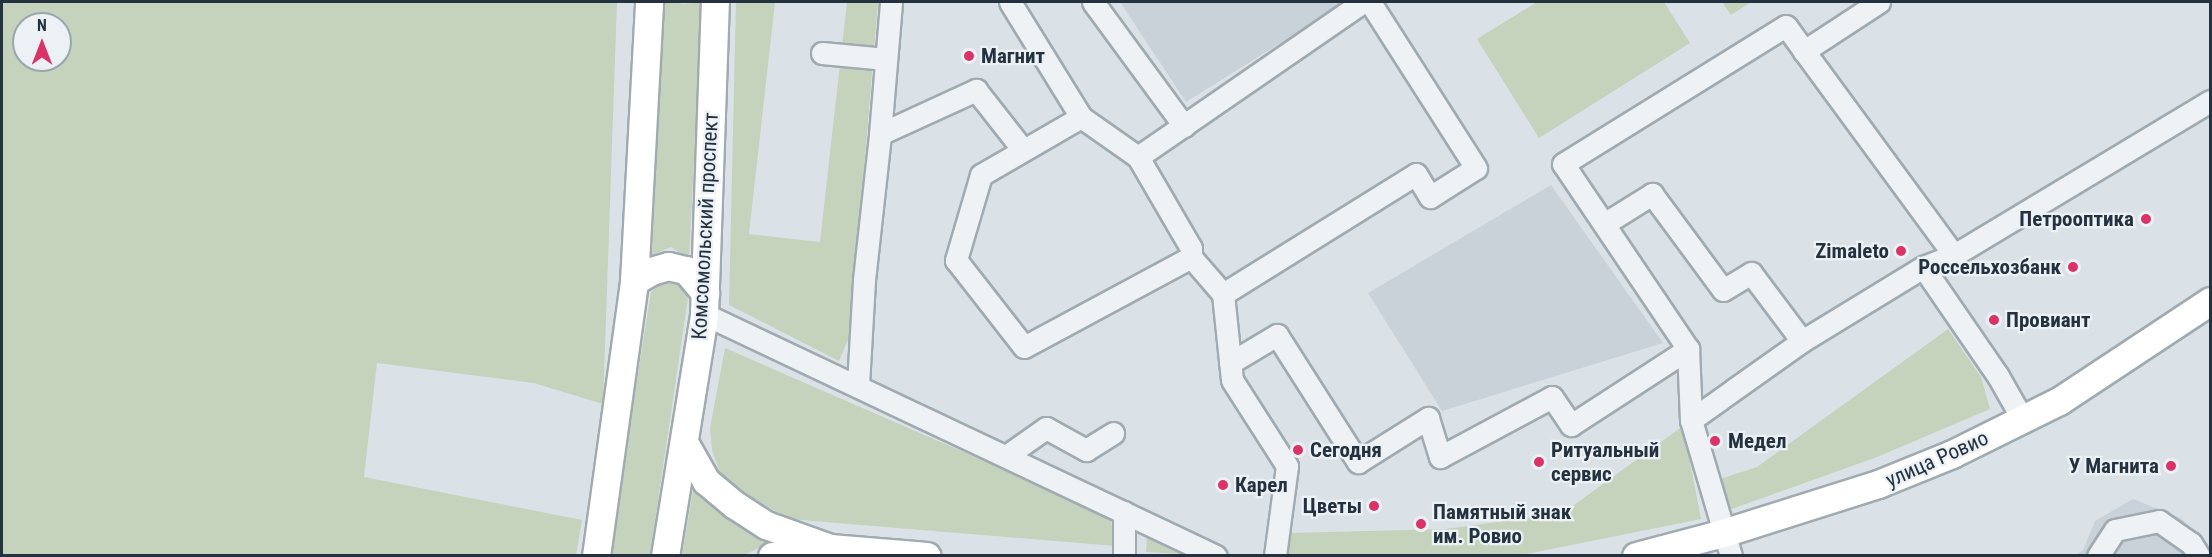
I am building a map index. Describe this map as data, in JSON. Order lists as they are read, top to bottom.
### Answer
{
  "streets": {
    "main road": ["Комсомольский проспект", "улица Ровио"]
  },
  "places": [
    "Магнит",
    "Петрооптика",
    "Zimaleto",
    "Россельхозбанк",
    "Провиант",
    "Медел",
    "Сегодня",
    "Ритуальный сервис",
    "У Магнита",
    "Карел",
    "Цветы",
    "Памятный знак им. Ровио"
  ],
  "north": "top"
}
